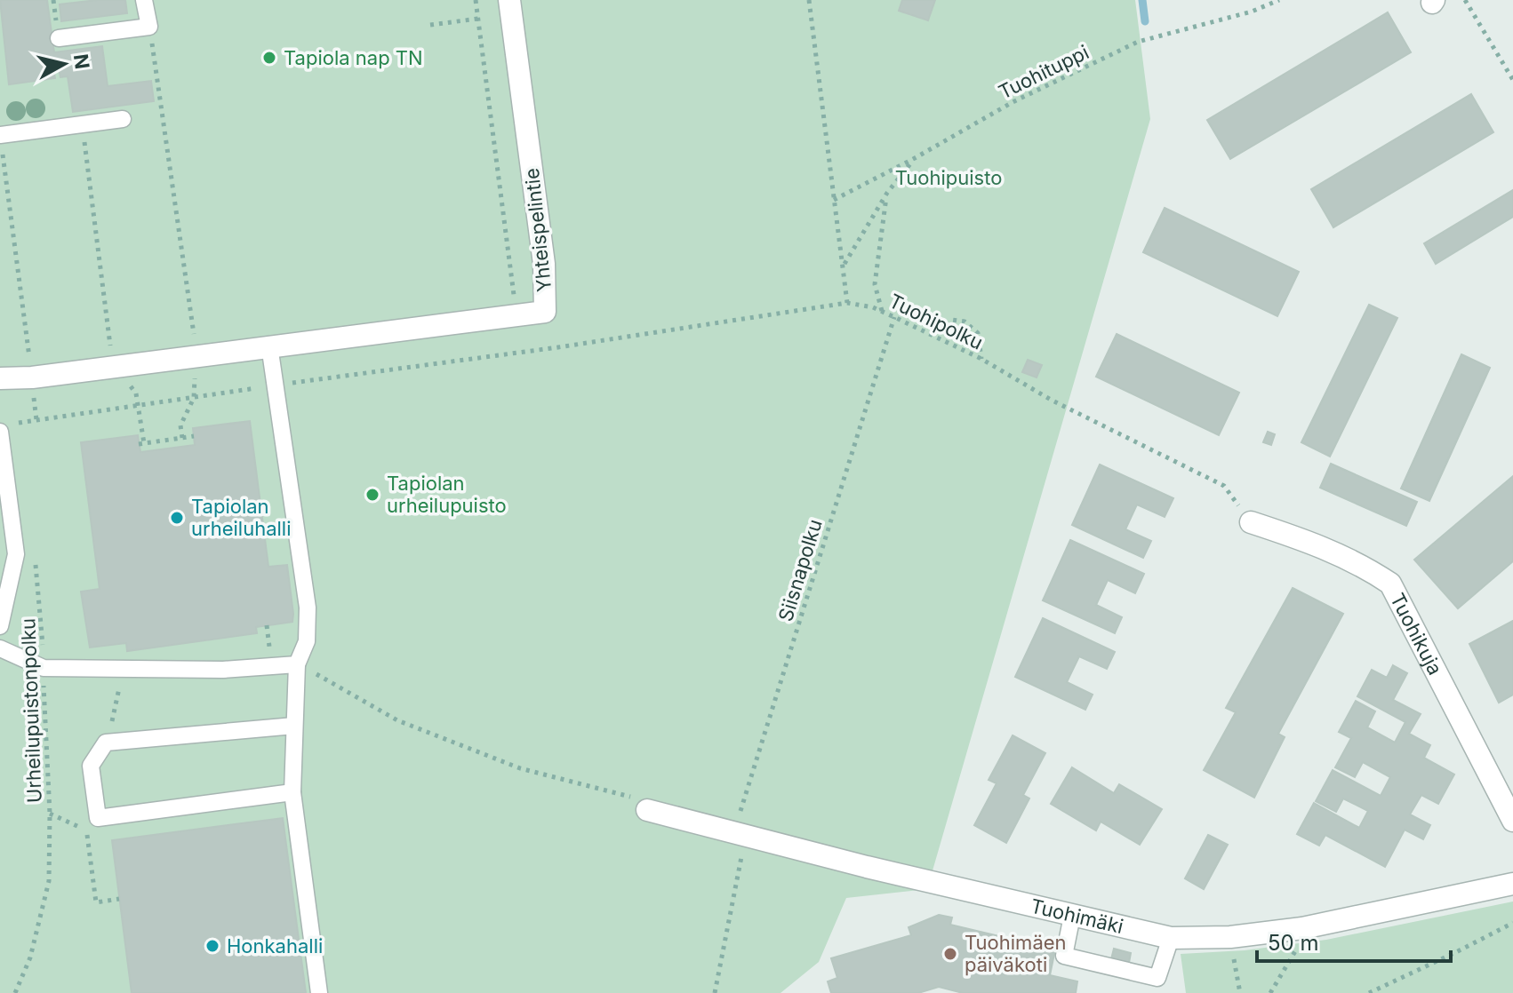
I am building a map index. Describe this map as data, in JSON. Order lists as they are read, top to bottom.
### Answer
{
  "streets": {
    "street": ["Yhteispelintie", "Tuohikuja", "Tuohimäki"],
    "path": [
      "Tuohituppi",
      "Tuohipolku",
      "Siisnapolku",
      "Urheilupuistonpolku"
    ]
  },
  "crossings": [
    ["Tuohipolku", "Siisnapolku"],
    ["Tuohipolku", "Tuohikuja"],
    ["Siisnapolku", "Tuohimäki"]
  ],
  "parks": ["Tuohipuisto"],
  "places": [
    "Tapiola nap TN",
    "Tapiolan urheilupuisto",
    "Tapiolan urheiluhalli",
    "Honkahalli",
    "Tuohimäen päiväkoti"
  ],
  "scale_bar": "50 m",
  "north": "right"
}
